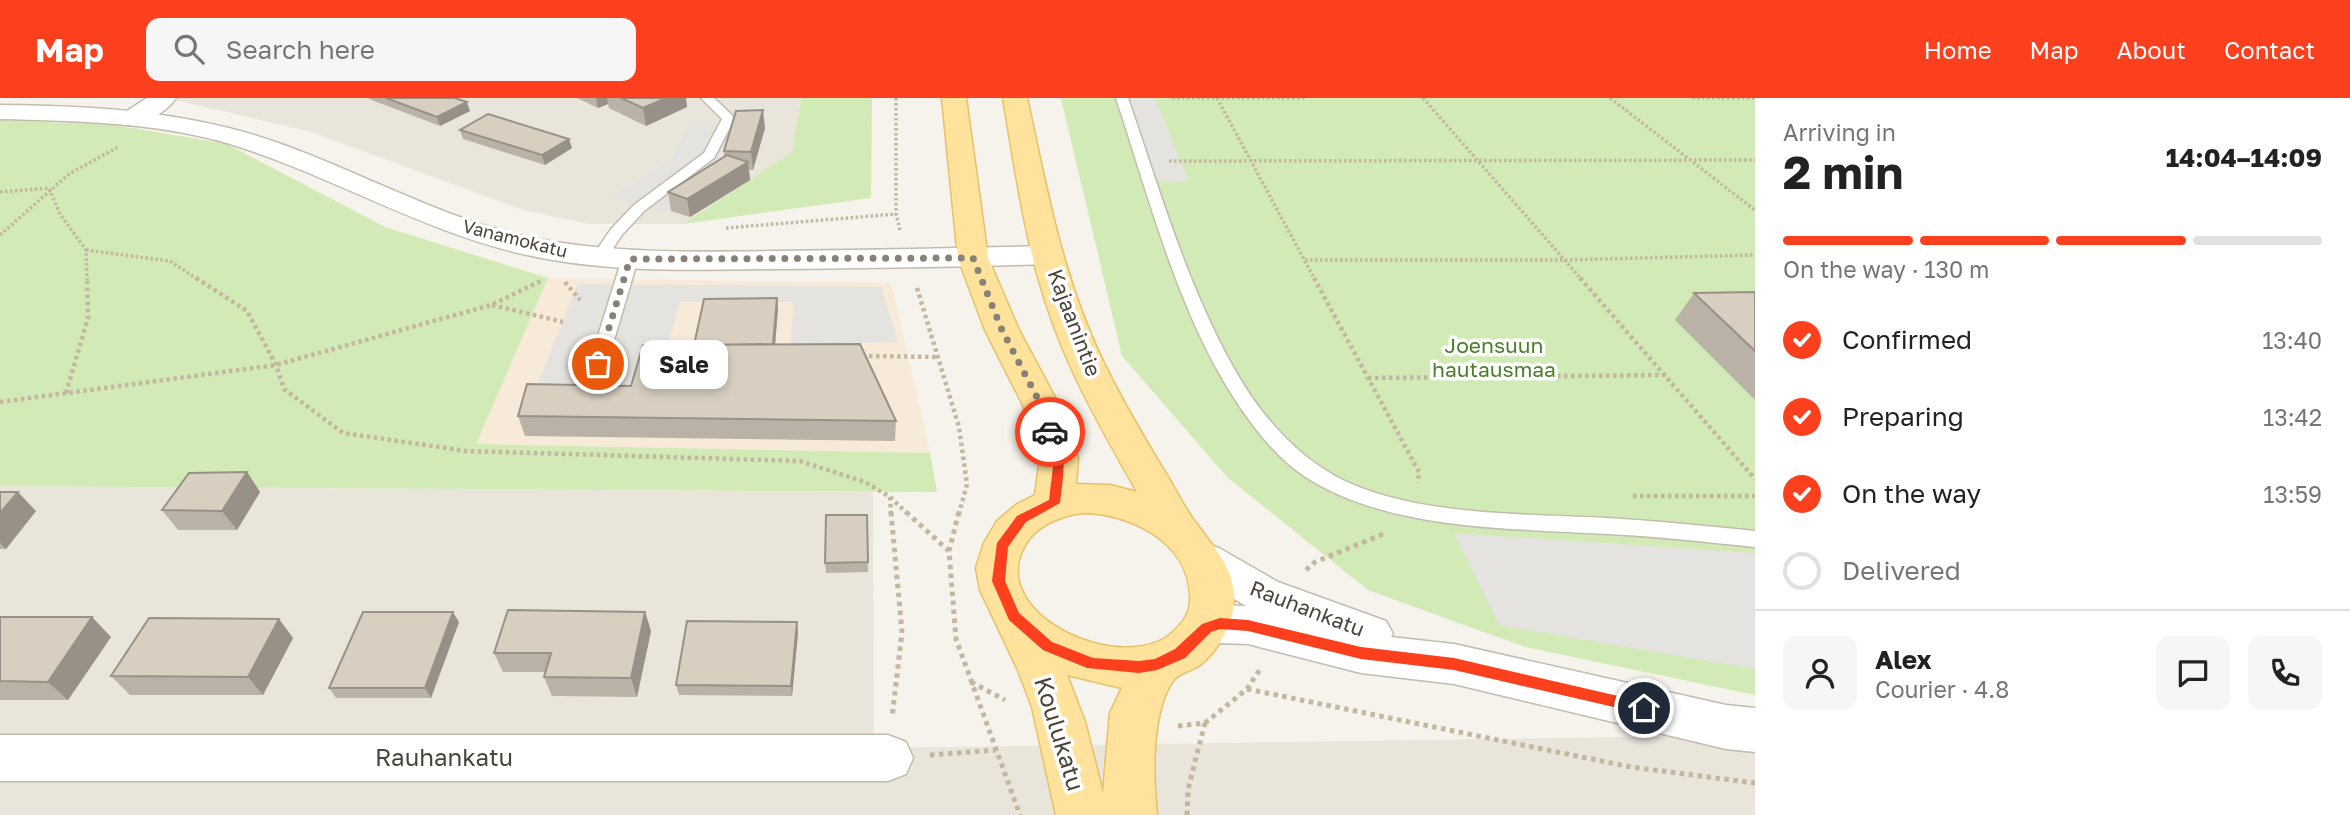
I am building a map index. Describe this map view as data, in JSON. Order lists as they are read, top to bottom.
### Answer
{
  "streets": {
    "main road": ["Kajaanintie", "Koulukatu"],
    "street": ["Vanamokatu", "Rauhankatu"]
  },
  "crossings": [
    ["Vanamokatu", "Kajaanintie"],
    ["Kajaanintie", "Rauhankatu"],
    ["Kajaanintie", "Koulukatu"],
    ["Rauhankatu", "Koulukatu"]
  ],
  "parks": ["Joensuun hautausmaa"],
  "places": ["Sale"],
  "page": {
    "header": "Map",
    "search": "Search here",
    "nav": [
      "Home",
      "Map",
      "About",
      "Contact"
    ],
    "heading": ["2 min", "Arriving in", "14:04–14:09"],
    "panel": ["Alex", "Courier · 4.8"],
    "bar": "On the way · 130 m",
    "list": [
      ["Confirmed", "13:40"],
      ["Preparing", "13:42"],
      ["On the way", "13:59"],
      "Delivered"
    ],
    "bubble": "Sale"
  }
}
